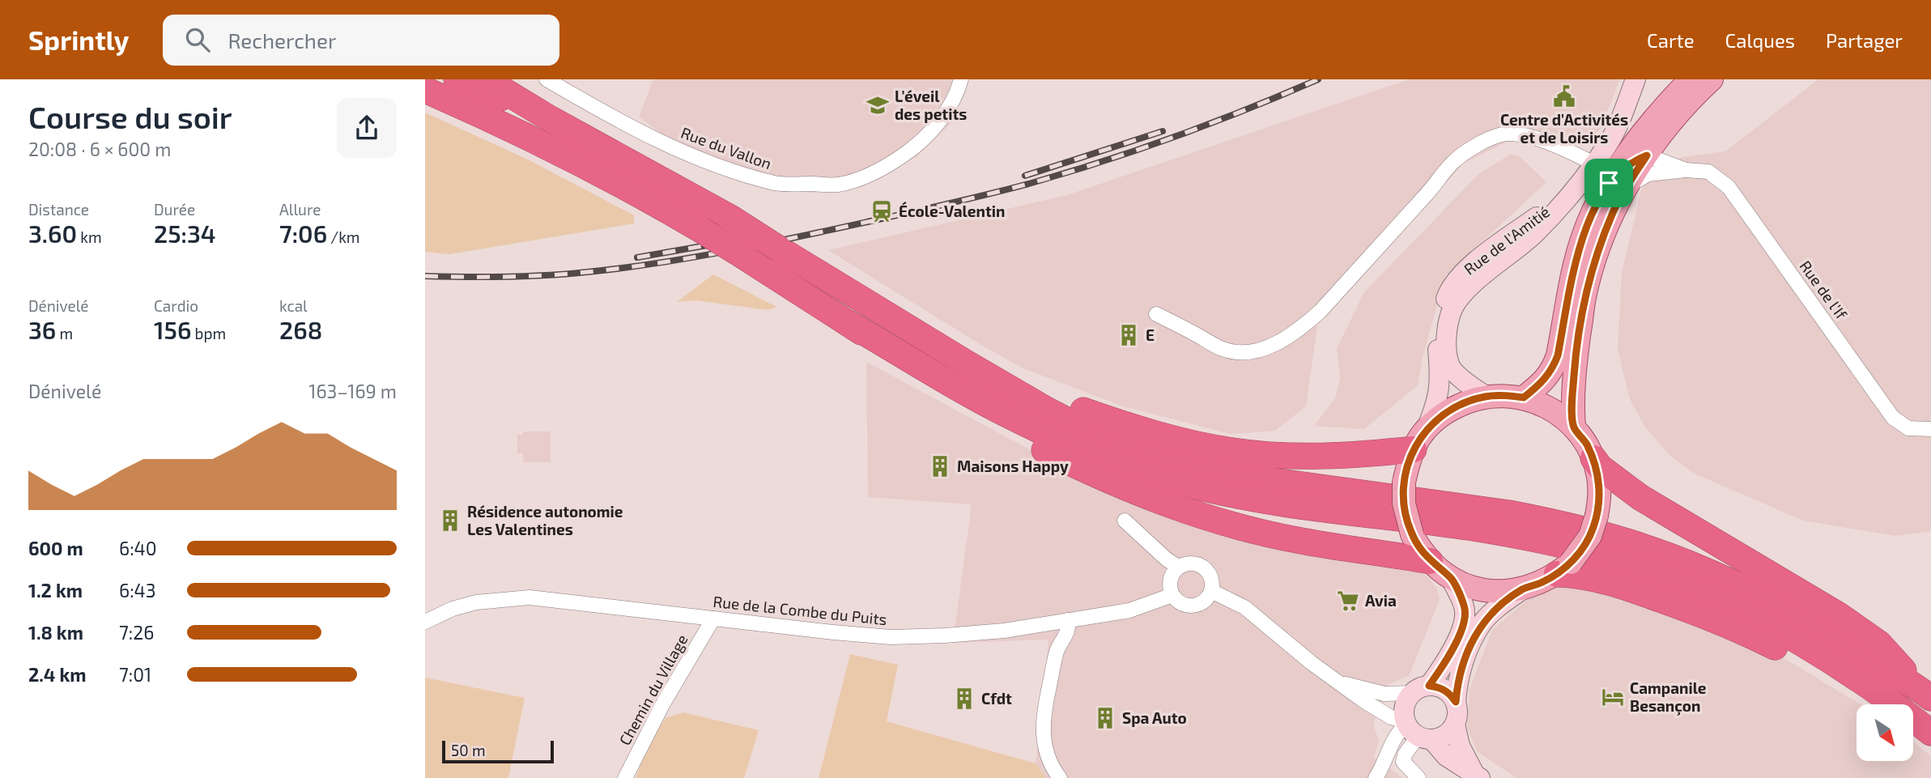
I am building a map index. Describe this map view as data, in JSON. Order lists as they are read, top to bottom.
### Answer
{
  "streets": {
    "street": [
      "Rue du Vallon",
      "Rue de l'Amitié",
      "Rue de l'If",
      "Rue de la Combe du Puits",
      "Chemin du Village"
    ]
  },
  "crossings": [
    ["Rue de la Combe du Puits", "Chemin du Village"]
  ],
  "places": {
    "public building": ["Centre d'Activités et de Loisirs"],
    "school or university": ["L'éveil des petits"],
    "station": ["École-Valentin"],
    "building": [
      "E",
      "Maisons Happy",
      "Résidence autonomie Les Valentines",
      "Cfdt",
      "Spa Auto"
    ],
    "supermarket": ["Avia"],
    "hotel": ["Campanile Besançon"]
  },
  "scale_bar": "50 m",
  "north": "bottom right",
  "page": {
    "header": "Sprintly",
    "search": "Rechercher",
    "nav": ["Carte", "Calques", "Partager"],
    "heading": ["Course du soir", "20:08 · 6 × 600 m"],
    "stats": [
      ["Distance", "3.60 km"],
      ["Durée", "25:34"],
      ["Allure", "7:06 /km"],
      ["Dénivelé", "36 m"],
      ["Cardio", "156 bpm"],
      ["kcal", "268"]
    ],
    "chart": ["Dénivelé", "163–169 m"],
    "list": [
      {
        "name": "600 m",
        "note": "6:40"
      },
      {
        "name": "1.2 km",
        "note": "6:43"
      },
      {
        "name": "1.8 km",
        "note": "7:26"
      },
      {
        "name": "2.4 km",
        "note": "7:01"
      }
    ],
    "scale": "50 m"
  }
}
